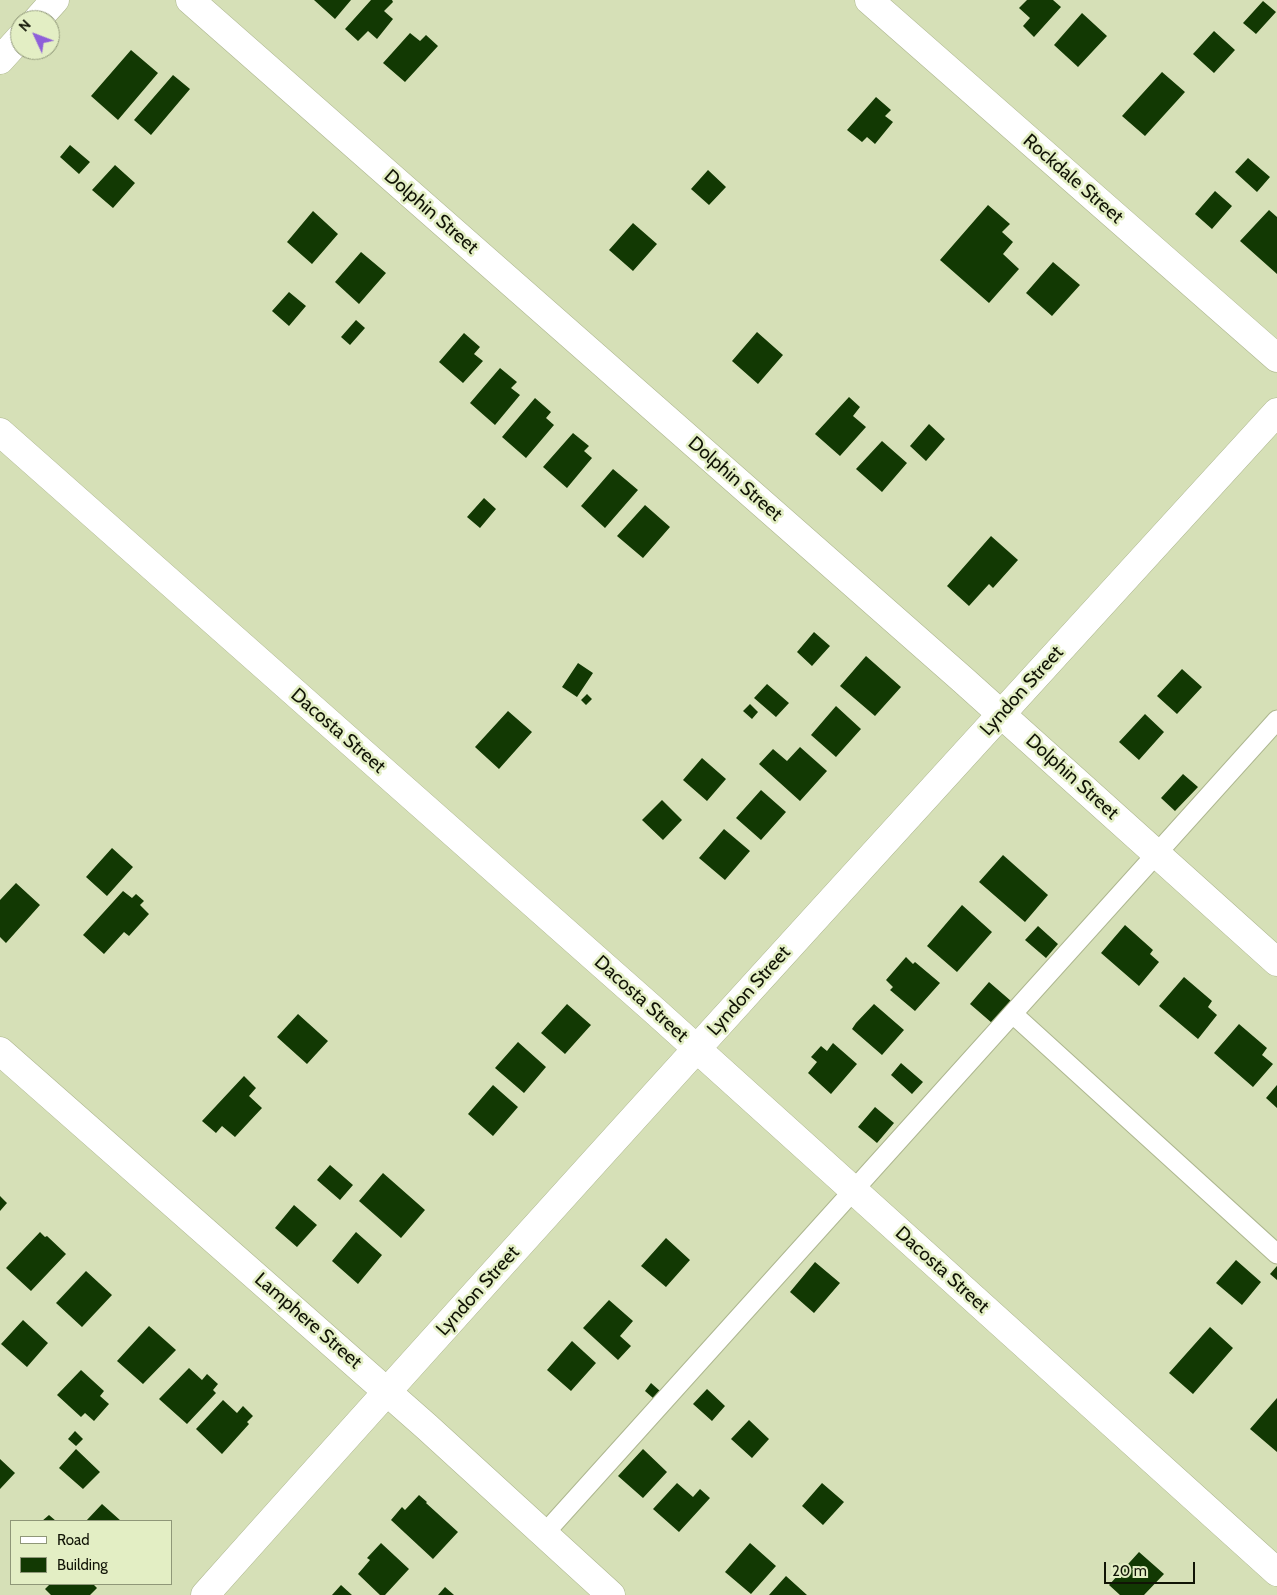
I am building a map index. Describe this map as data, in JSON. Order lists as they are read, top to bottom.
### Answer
{
  "streets": {
    "street": [
      "Rockdale Street",
      "Dolphin Street",
      "Lyndon Street",
      "Dacosta Street",
      "Lamphere Street"
    ]
  },
  "crossings": [
    ["Dolphin Street", "Lyndon Street"],
    ["Lyndon Street", "Dacosta Street"],
    ["Lyndon Street", "Lamphere Street"]
  ],
  "legend": ["Road", "Building"],
  "scale_bar": "20 m",
  "north": "top left"
}
